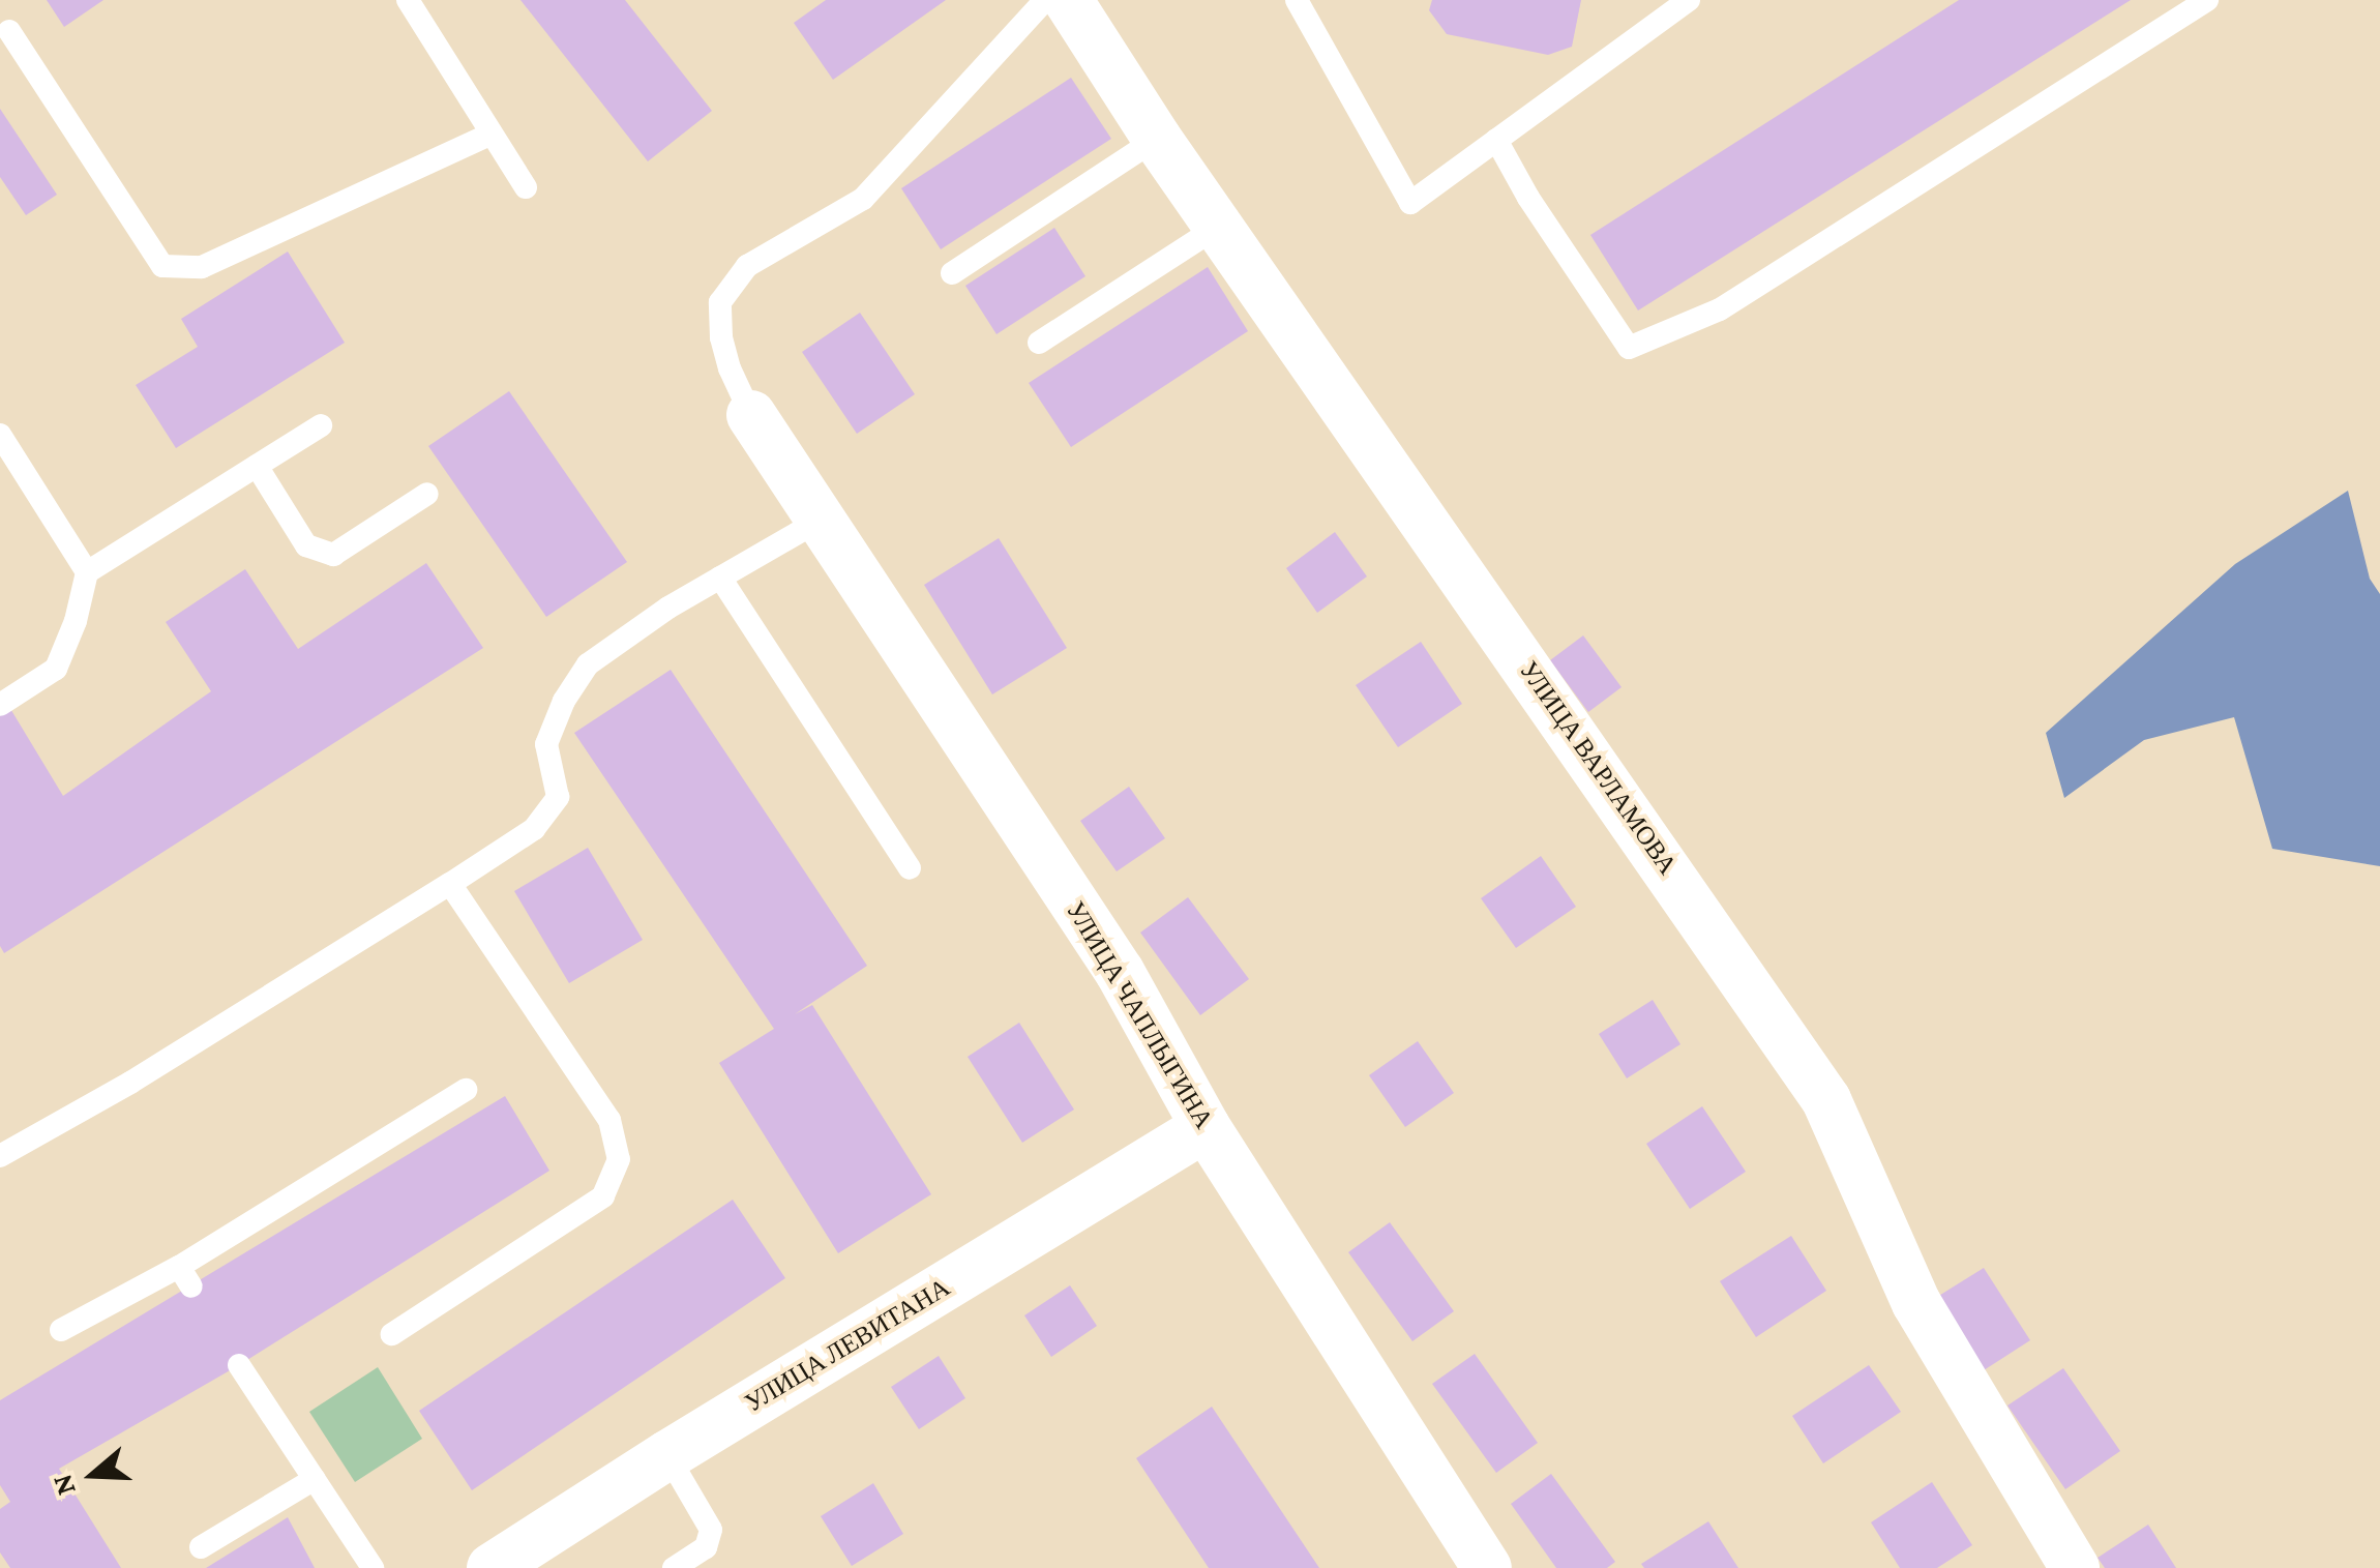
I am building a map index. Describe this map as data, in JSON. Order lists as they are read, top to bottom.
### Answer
{
  "streets": {
    "street": ["УЛИЦА ВАРЛАМОВА", "УЛИЦА ЧАПЛЫГИНА", "УЛИЦА ЛЕВИТАНА"]
  },
  "crossings": [
    ["УЛИЦА ЧАПЛЫГИНА", "УЛИЦА ЛЕВИТАНА"]
  ],
  "north": "left"
}
